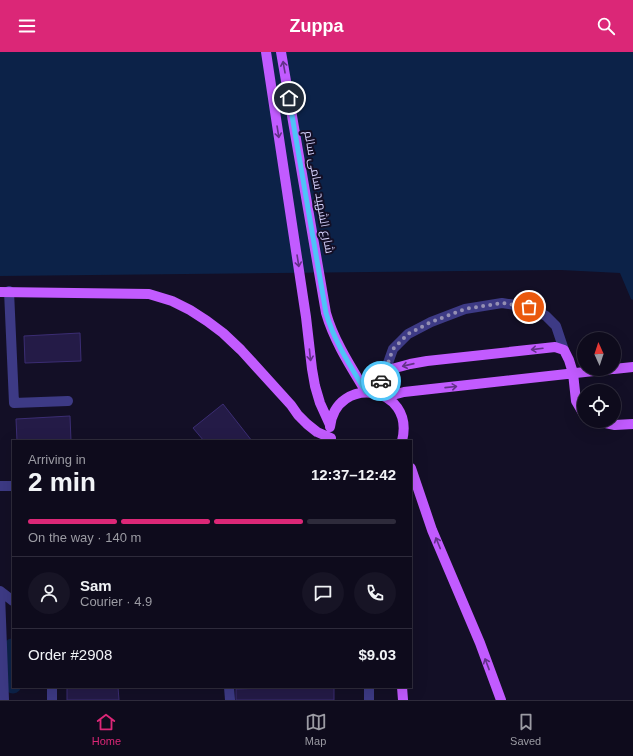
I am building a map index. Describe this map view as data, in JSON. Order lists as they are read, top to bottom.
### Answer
{
  "streets": {
    "main road": ["شارع الشهيد سامى سالم"]
  },
  "north": "top",
  "page": {
    "header": "Zuppa",
    "heading": ["2 min", "Arriving in", "12:37–12:42"],
    "panel": [
      "Sam",
      "Courier · 4.9",
      "Order #2908",
      "$9.03"
    ],
    "bar": "On the way · 140 m",
    "tabs": ["Home", "Map", "Saved"]
  }
}
